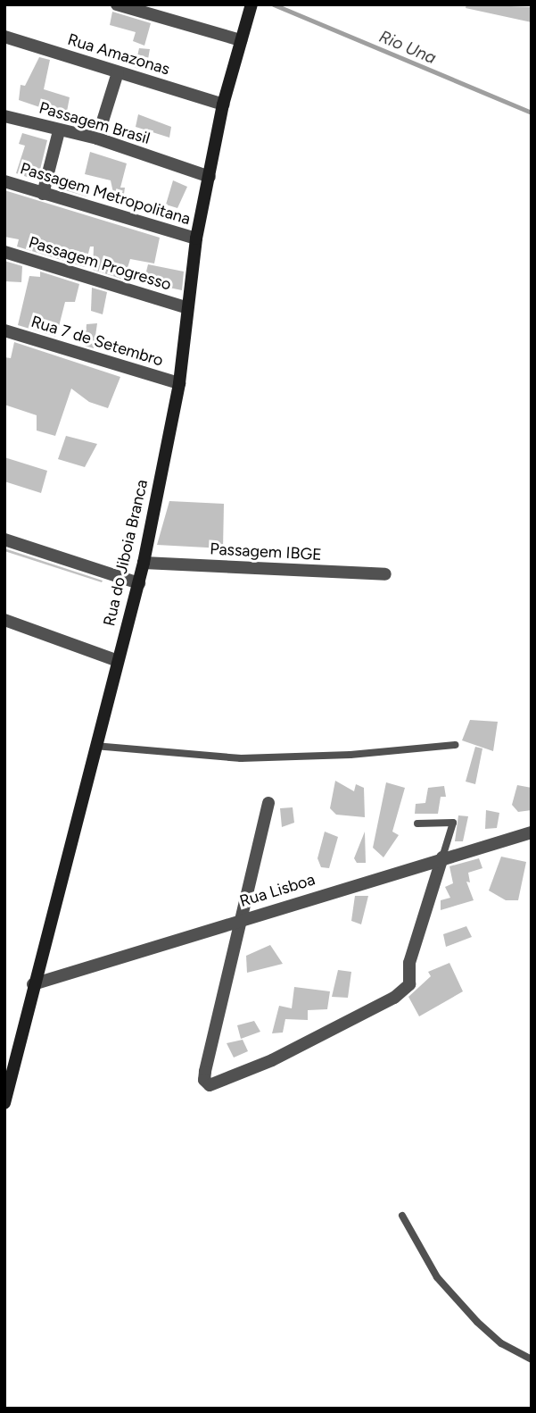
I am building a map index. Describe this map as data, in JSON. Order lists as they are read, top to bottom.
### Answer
{
  "streets": {
    "main road": ["Rua do Jiboia Branca"],
    "street": [
      "Rua Amazonas",
      "Passagem Brasil",
      "Passagem Metropolitana",
      "Passagem Progresso",
      "Rua 7 de Setembro",
      "Passagem IBGE",
      "Rua Lisboa"
    ]
  },
  "crossings": [
    ["Rua Amazonas", "Rua do Jiboia Branca"],
    ["Passagem Brasil", "Rua do Jiboia Branca"],
    ["Passagem Metropolitana", "Rua do Jiboia Branca"],
    ["Passagem Progresso", "Rua do Jiboia Branca"],
    ["Rua 7 de Setembro", "Rua do Jiboia Branca"],
    ["Passagem IBGE", "Rua do Jiboia Branca"],
    ["Rua do Jiboia Branca", "Rua Lisboa"]
  ],
  "water": ["Rio Una"]
}
